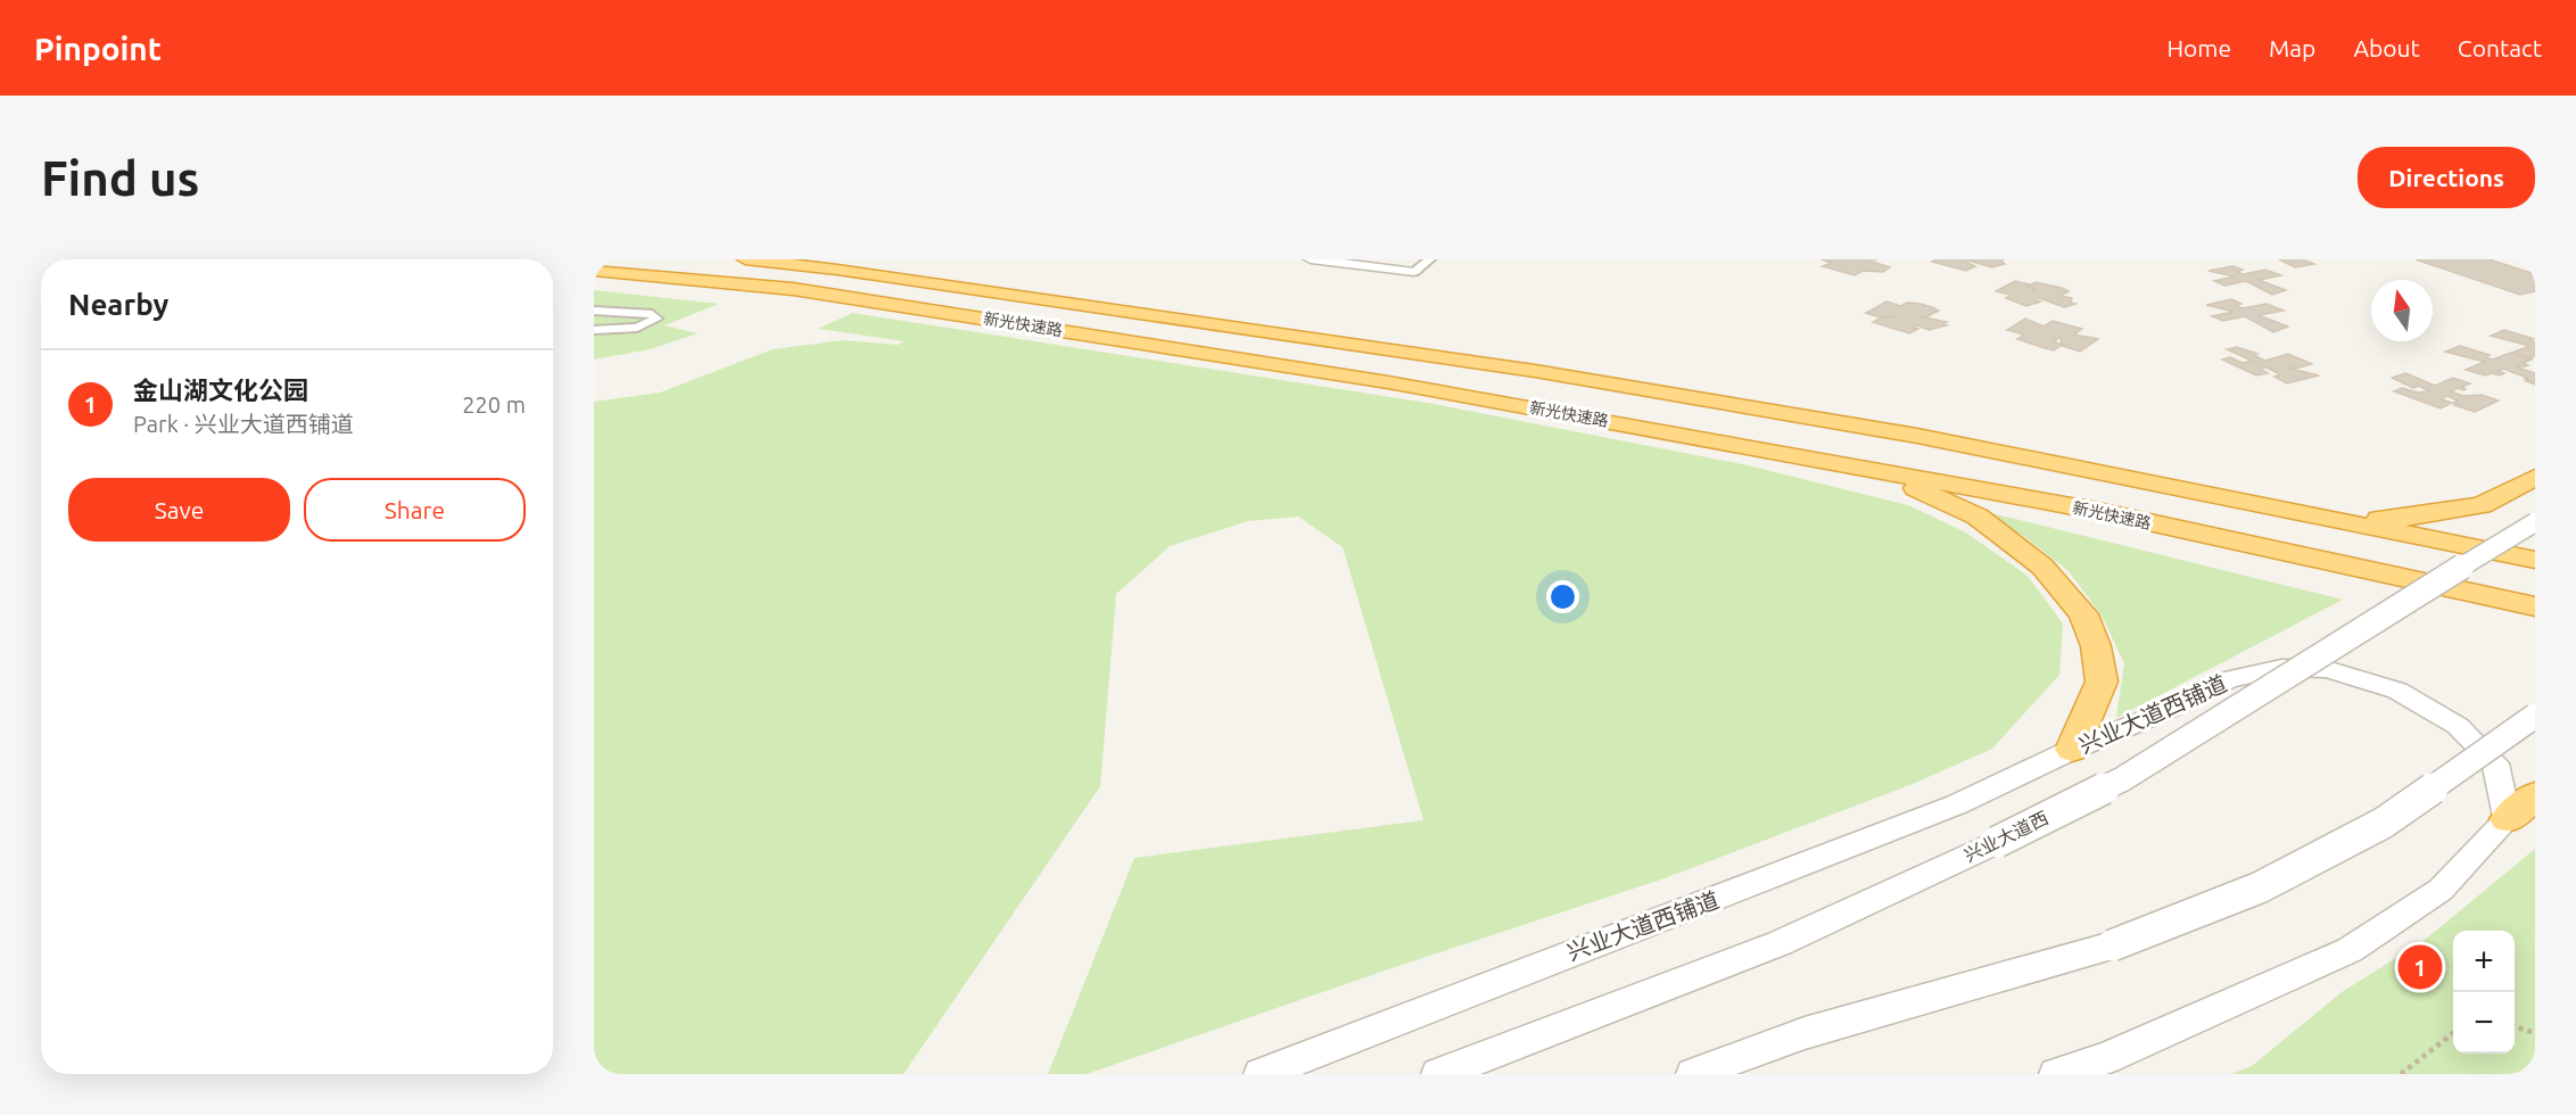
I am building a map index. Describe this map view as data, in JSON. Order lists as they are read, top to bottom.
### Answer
{
  "streets": {
    "highway": ["新光快速路"],
    "street": ["兴业大道西铺道", "兴业大道西"]
  },
  "north": "top",
  "page": {
    "header": "Pinpoint",
    "nav": [
      "Home",
      "Map",
      "About",
      "Contact"
    ],
    "buttons": [
      "Directions",
      ["Save", "Share"]
    ],
    "title": "Find us",
    "heading": "Nearby",
    "list": [
      {
        "mark": "1",
        "name": "金山湖文化公园",
        "note": "Park · 兴业大道西铺道",
        "value": "220 m"
      }
    ],
    "map_buttons": ["+", "−"],
    "pins": "1"
  }
}
